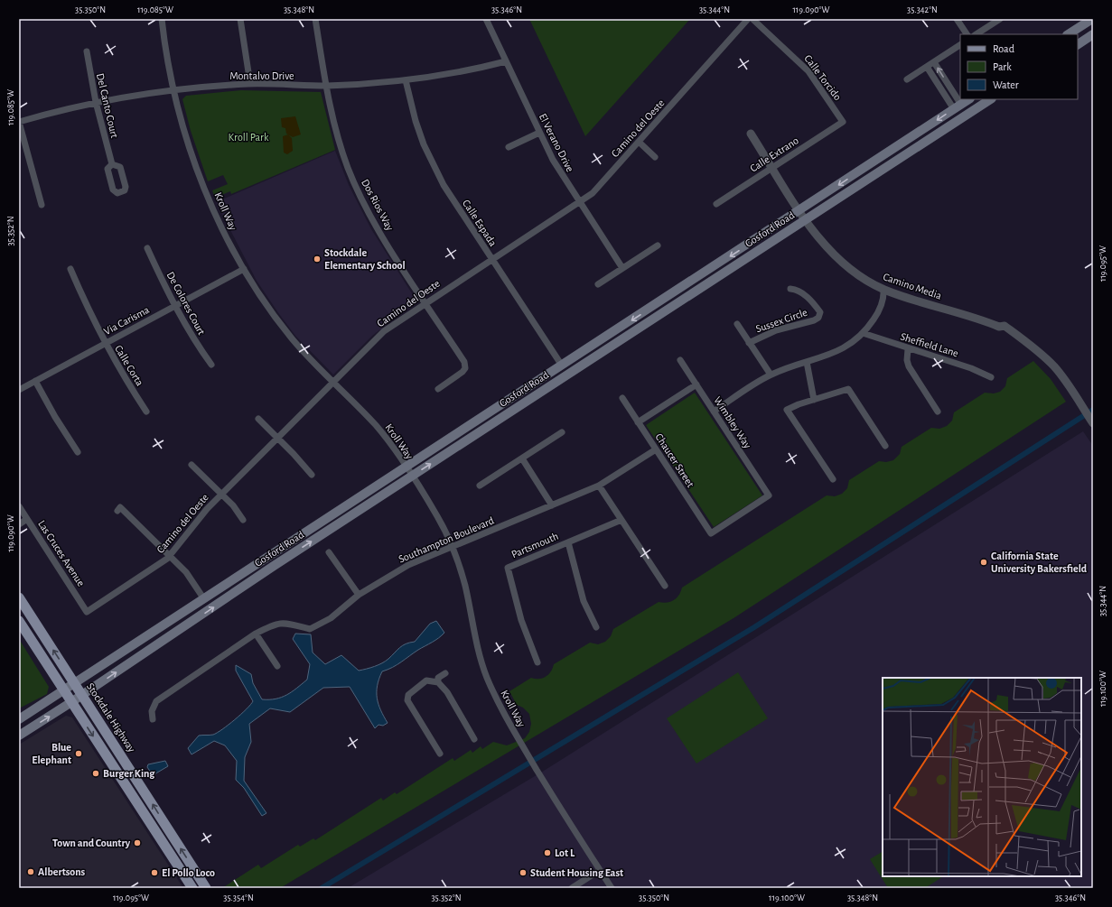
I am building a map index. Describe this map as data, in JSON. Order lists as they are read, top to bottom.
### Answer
{
  "streets": {
    "main road": ["Gosford Road", "Stockdale Highway"],
    "street": [
      "Montalvo Drive",
      "Calle Torcido",
      "Del Canto Court",
      "Camino del Oeste",
      "El Verano Drive",
      "Calle Extrano",
      "Dos Rios Way",
      "Kroll Way",
      "Calle Espada",
      "Camino Media",
      "De Colores Court",
      "Via Carisma",
      "Sussex Circle",
      "Sheffield Lane",
      "Calle Corta",
      "Wimbley Way",
      "Chaucer Street",
      "Southampton Boulevard",
      "Partsmouth",
      "Las Cruces Avenue"
    ]
  },
  "crossings": [
    ["Montalvo Drive", "Del Canto Court"],
    ["Montalvo Drive", "El Verano Drive"],
    ["Montalvo Drive", "Dos Rios Way"],
    ["Montalvo Drive", "Kroll Way"],
    ["Montalvo Drive", "Calle Espada"],
    ["Calle Torcido", "Calle Extrano"],
    ["Camino del Oeste", "El Verano Drive"],
    ["Camino del Oeste", "Dos Rios Way"],
    ["Camino del Oeste", "Kroll Way"],
    ["Camino del Oeste", "Calle Espada"],
    ["Camino del Oeste", "Las Cruces Avenue"],
    ["Calle Extrano", "Camino Media"],
    ["Kroll Way", "Gosford Road"],
    ["Kroll Way", "Via Carisma"],
    ["Kroll Way", "Southampton Boulevard"],
    ["Calle Espada", "Gosford Road"],
    ["Gosford Road", "Camino Media"],
    ["Gosford Road", "Stockdale Highway"],
    ["De Colores Court", "Via Carisma"],
    ["Via Carisma", "Calle Corta"],
    ["Wimbley Way", "Chaucer Street"],
    ["Chaucer Street", "Southampton Boulevard"]
  ],
  "parks": ["Kroll Park"],
  "places": [
    "Stockdale Elementary School",
    "California State University Bakersfield",
    "Blue Elephant",
    "Burger King",
    "Town and Country",
    "Lot L",
    "Albertsons",
    "El Pollo Loco",
    "Student Housing East"
  ],
  "legend": ["Road", "Park", "Water"],
  "coordinates": [
    "35.350°N",
    "119.085°W",
    "35.348°N",
    "35.346°N",
    "35.344°N",
    "119.090°W",
    "35.342°N",
    "35.352°N",
    "119.095°W",
    "119.100°W",
    "35.354°N"
  ]
}
